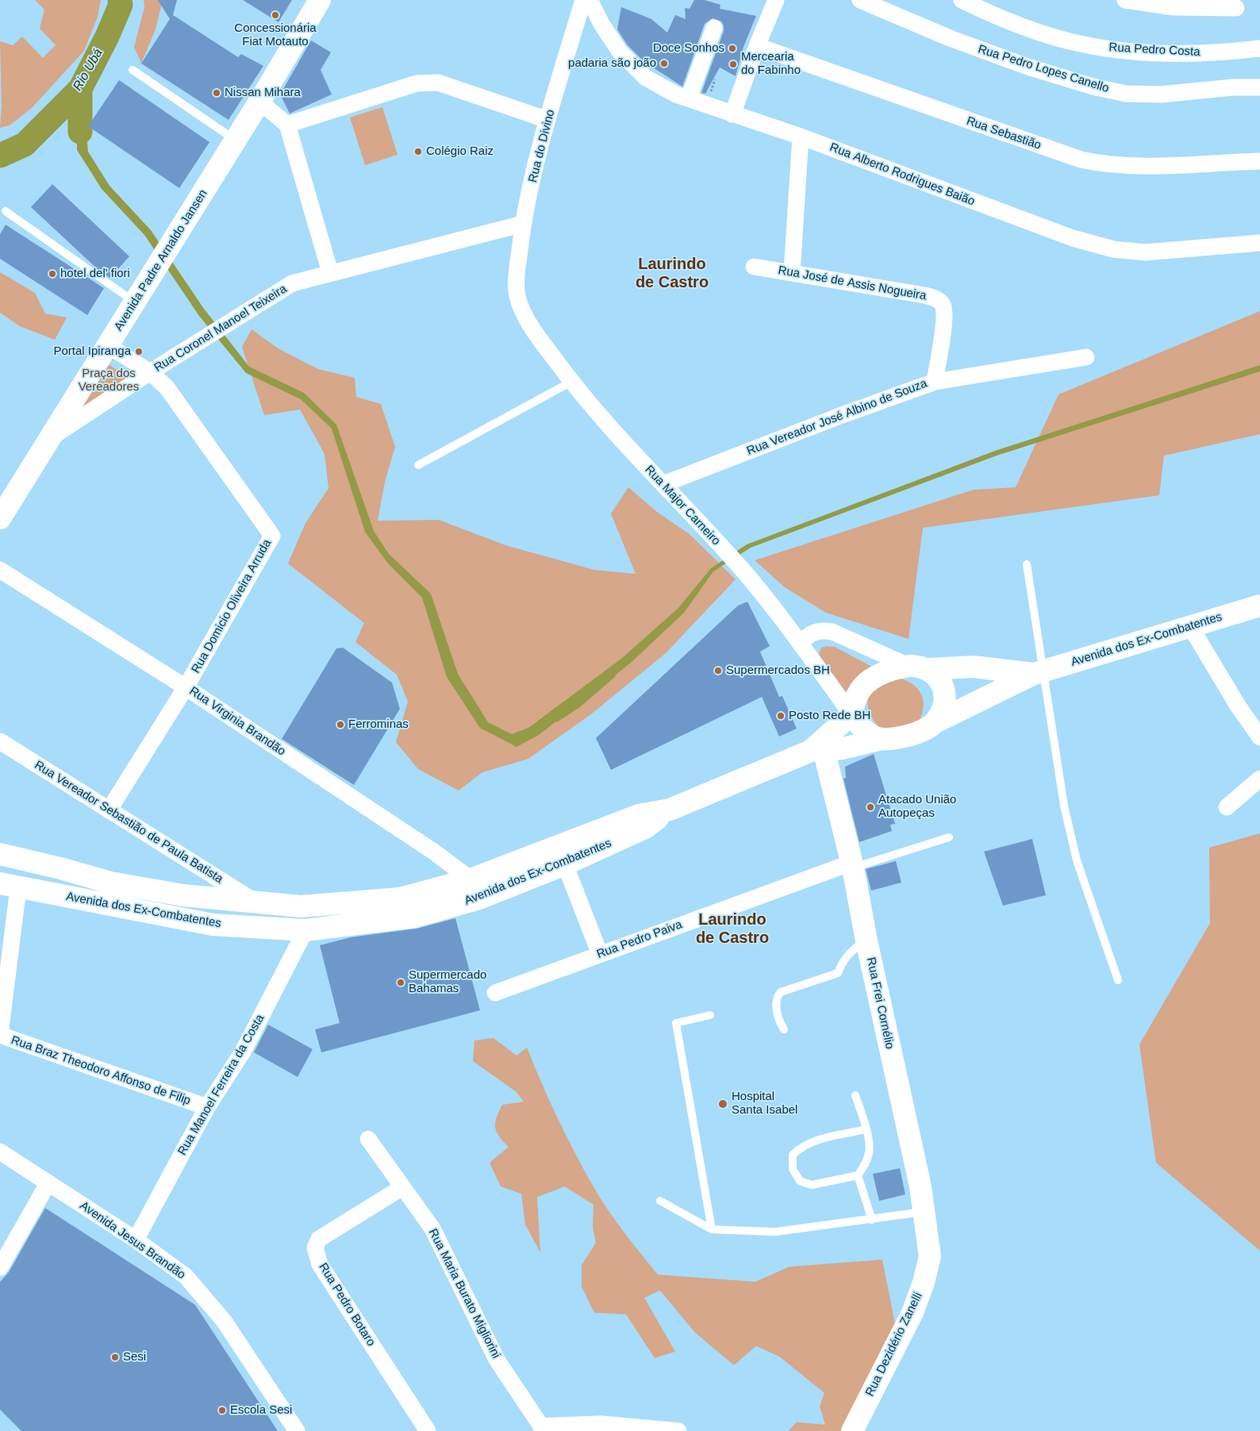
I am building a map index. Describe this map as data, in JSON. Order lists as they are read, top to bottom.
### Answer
{
  "streets": {
    "main road": [
      "Avenida Padre Arnaldo Jansen",
      "Avenida dos Ex-Combatentes",
      "Rua Frei Cornélio",
      "Rua Dezidério Zanelli"
    ],
    "street": [
      "Rua Pedro Costa",
      "Rua Pedro Lopes Canello",
      "Rua Sebastião",
      "Rua do Divino",
      "Rua Alberto Rodrigues Baião",
      "Rua José de Assis Nogueira",
      "Rua Coronel Manoel Teixeira",
      "Rua Vereador José Albino de Souza",
      "Rua Major Carneiro",
      "Rua Domicio Oliveira Arruda",
      "Rua Virginia Brandão",
      "Rua Vereador Sebastião de Paula Batista",
      "Rua Pedro Paiva",
      "Rua Braz Theodoro Affonso de Filip",
      "Rua Manoel Ferreira da Costa",
      "Avenida Jesus Brandão",
      "Rua Maria Burato Migliorini",
      "Rua Pedro Botaro"
    ]
  },
  "crossings": [
    ["Rua do Divino", "Rua Coronel Manoel Teixeira"],
    ["Rua do Divino", "Rua Major Carneiro"],
    ["Avenida Padre Arnaldo Jansen", "Rua Coronel Manoel Teixeira"],
    ["Rua José de Assis Nogueira", "Rua Vereador José Albino de Souza"],
    ["Rua Coronel Manoel Teixeira", "Rua Domicio Oliveira Arruda"],
    ["Rua Vereador José Albino de Souza", "Rua Major Carneiro"],
    ["Rua Major Carneiro", "Avenida dos Ex-Combatentes"],
    ["Rua Domicio Oliveira Arruda", "Rua Virginia Brandão"],
    ["Rua Domicio Oliveira Arruda", "Rua Vereador Sebastião de Paula Batista"],
    ["Avenida dos Ex-Combatentes", "Rua Virginia Brandão"],
    ["Avenida dos Ex-Combatentes", "Rua Vereador Sebastião de Paula Batista"],
    ["Avenida dos Ex-Combatentes", "Rua Frei Cornélio"],
    ["Avenida dos Ex-Combatentes", "Rua Braz Theodoro Affonso de Filip"],
    ["Avenida dos Ex-Combatentes", "Rua Manoel Ferreira da Costa"],
    ["Rua Pedro Paiva", "Rua Frei Cornélio"],
    ["Rua Frei Cornélio", "Rua Dezidério Zanelli"],
    ["Rua Braz Theodoro Affonso de Filip", "Rua Manoel Ferreira da Costa"],
    ["Rua Manoel Ferreira da Costa", "Avenida Jesus Brandão"],
    ["Rua Maria Burato Migliorini", "Rua Pedro Botaro"]
  ],
  "districts": ["Laurindo de Castro", "Laurindo de Castro"],
  "water": ["Rio Ubá"],
  "parks": ["Praça dos Vereadores"],
  "places": [
    "Concessionária Fiat Motauto",
    "Doce Sonhos",
    "padaria são joão",
    "Mercearia do Fabinho",
    "Nissan Mihara",
    "Colégio Raiz",
    "hotel del' fiori",
    "Portal Ipiranga",
    "Supermercados BH",
    "Posto Rede BH",
    "Ferrominas",
    "Atacado União Autopeças",
    "Supermercado Bahamas",
    "Hospital Santa Isabel",
    "Sesi",
    "Escola Sesi"
  ]
}
